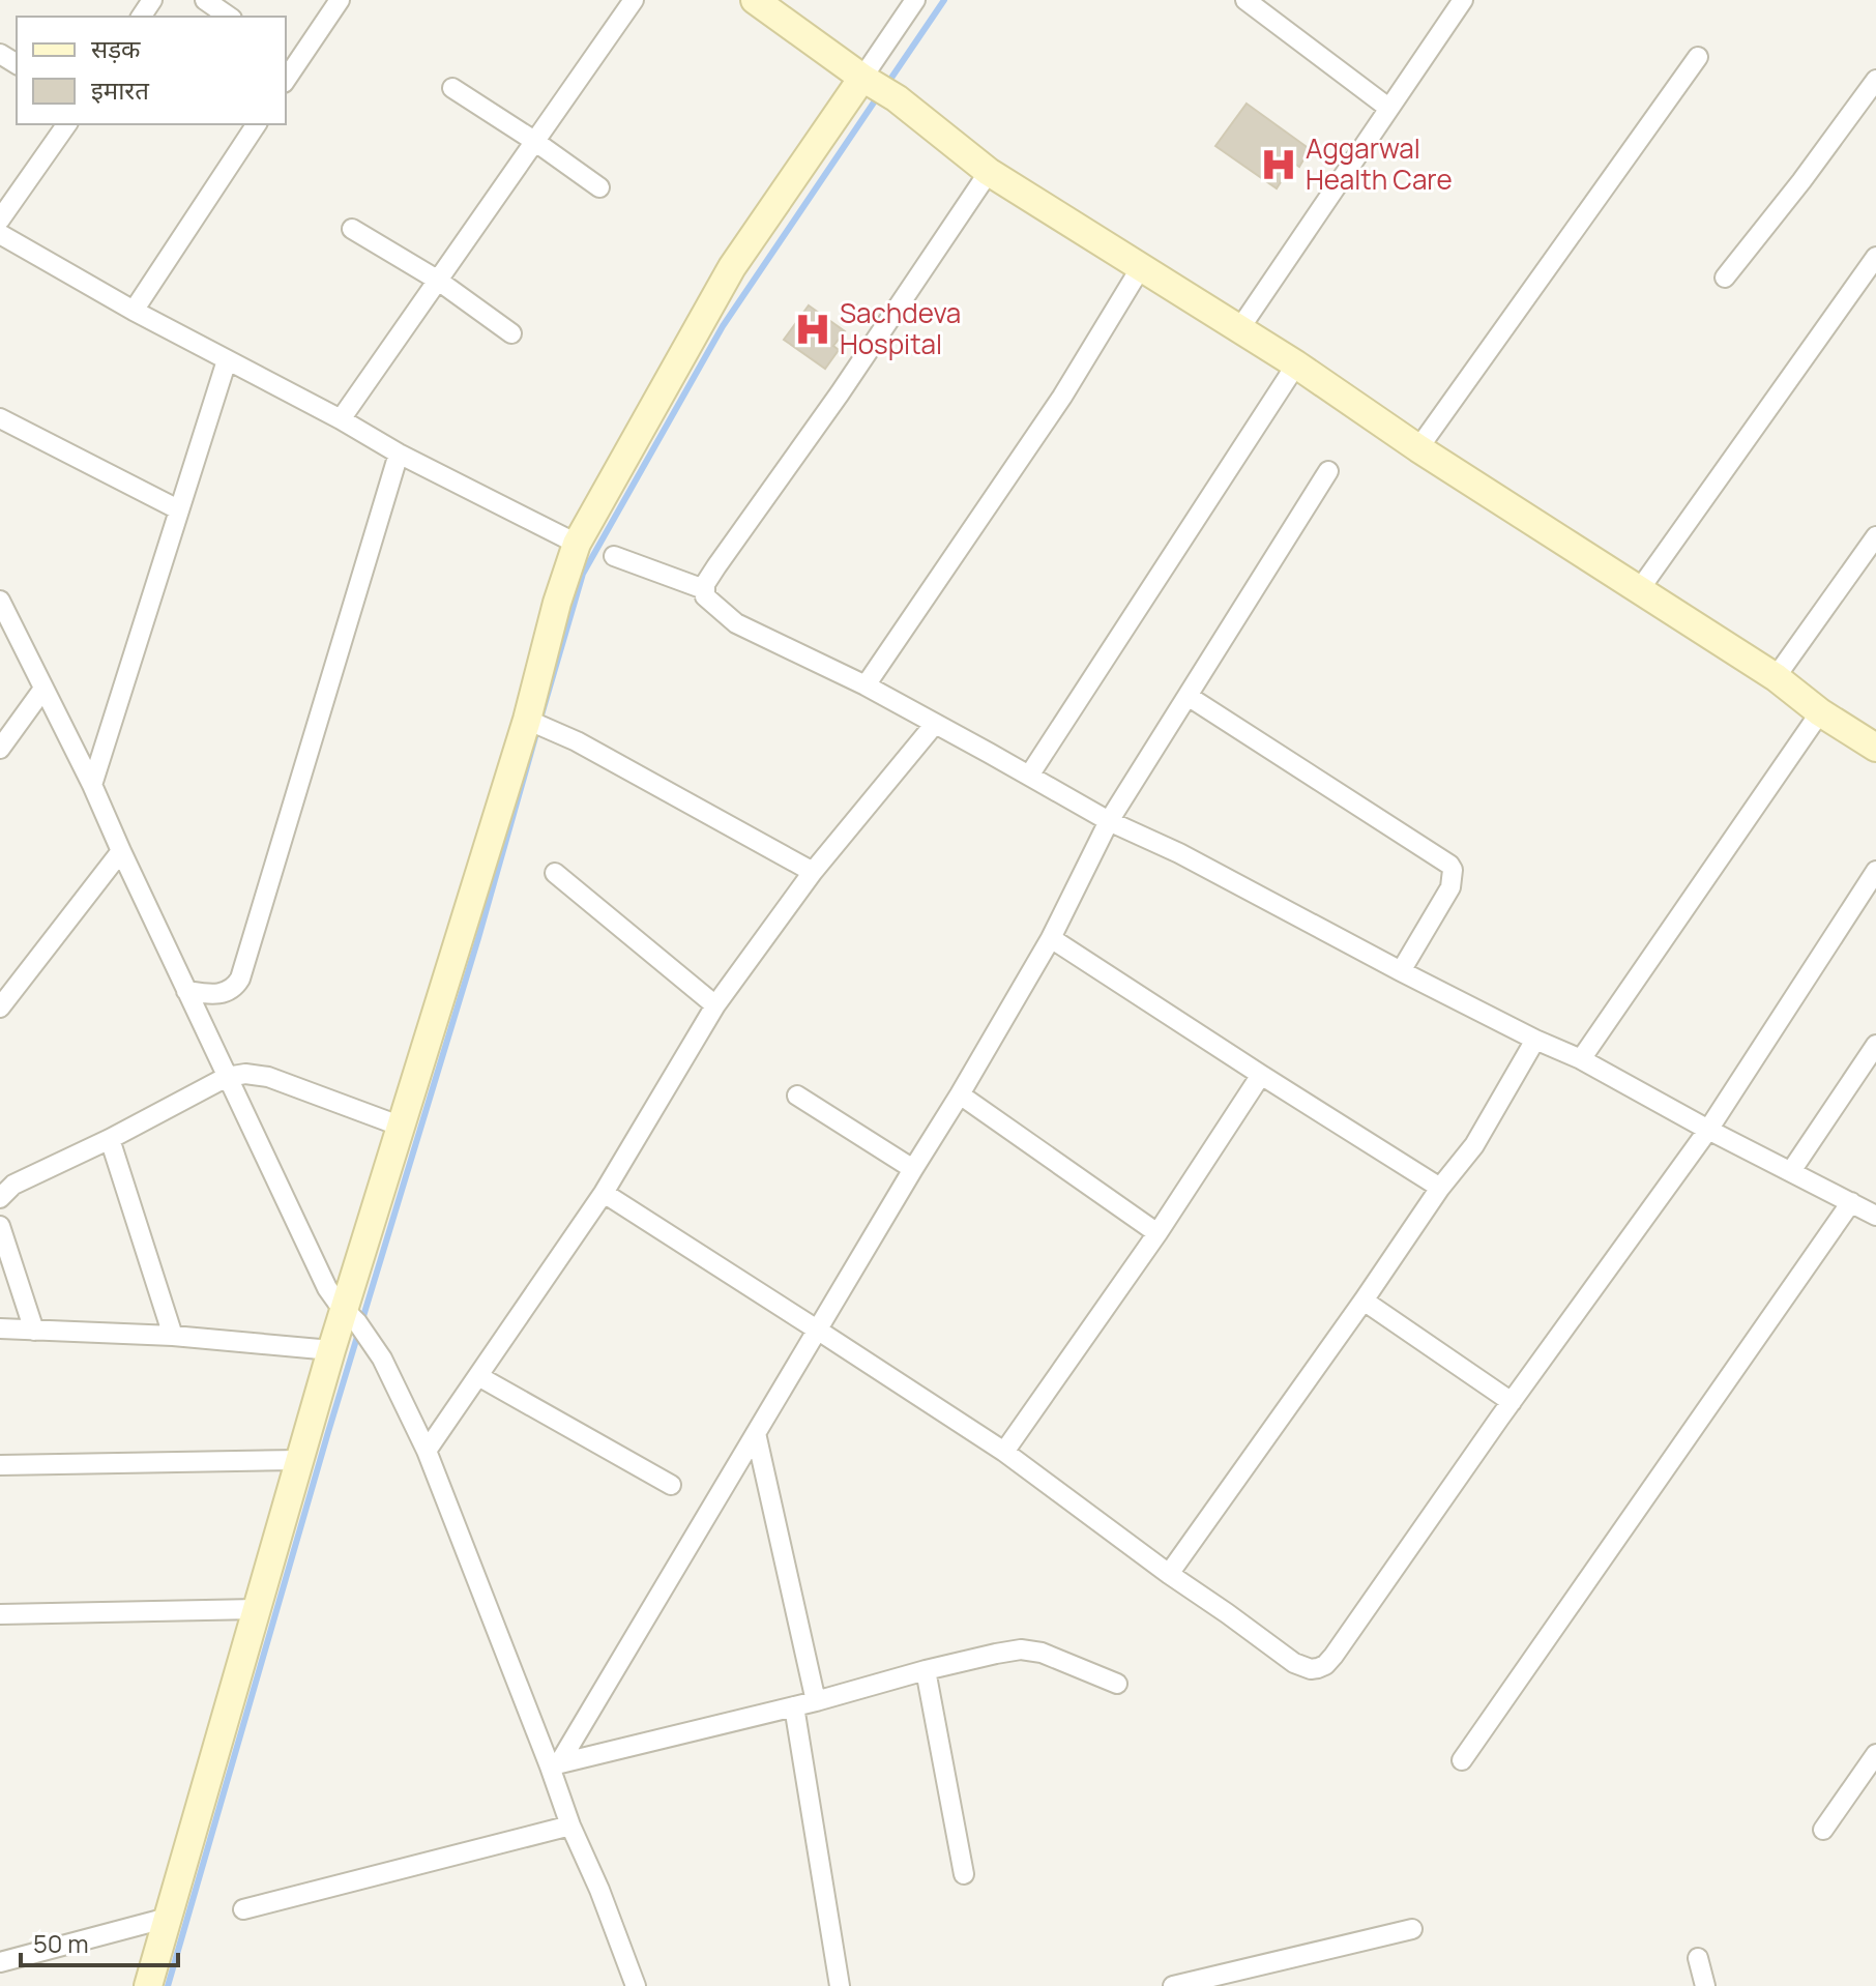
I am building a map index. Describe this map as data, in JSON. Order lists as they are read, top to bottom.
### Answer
{
  "places": {
    "hospital": ["Aggarwal Health Care", "Sachdeva Hospital"]
  },
  "legend": ["सड़क", "इमारत"],
  "scale_bar": "50 m"
}
